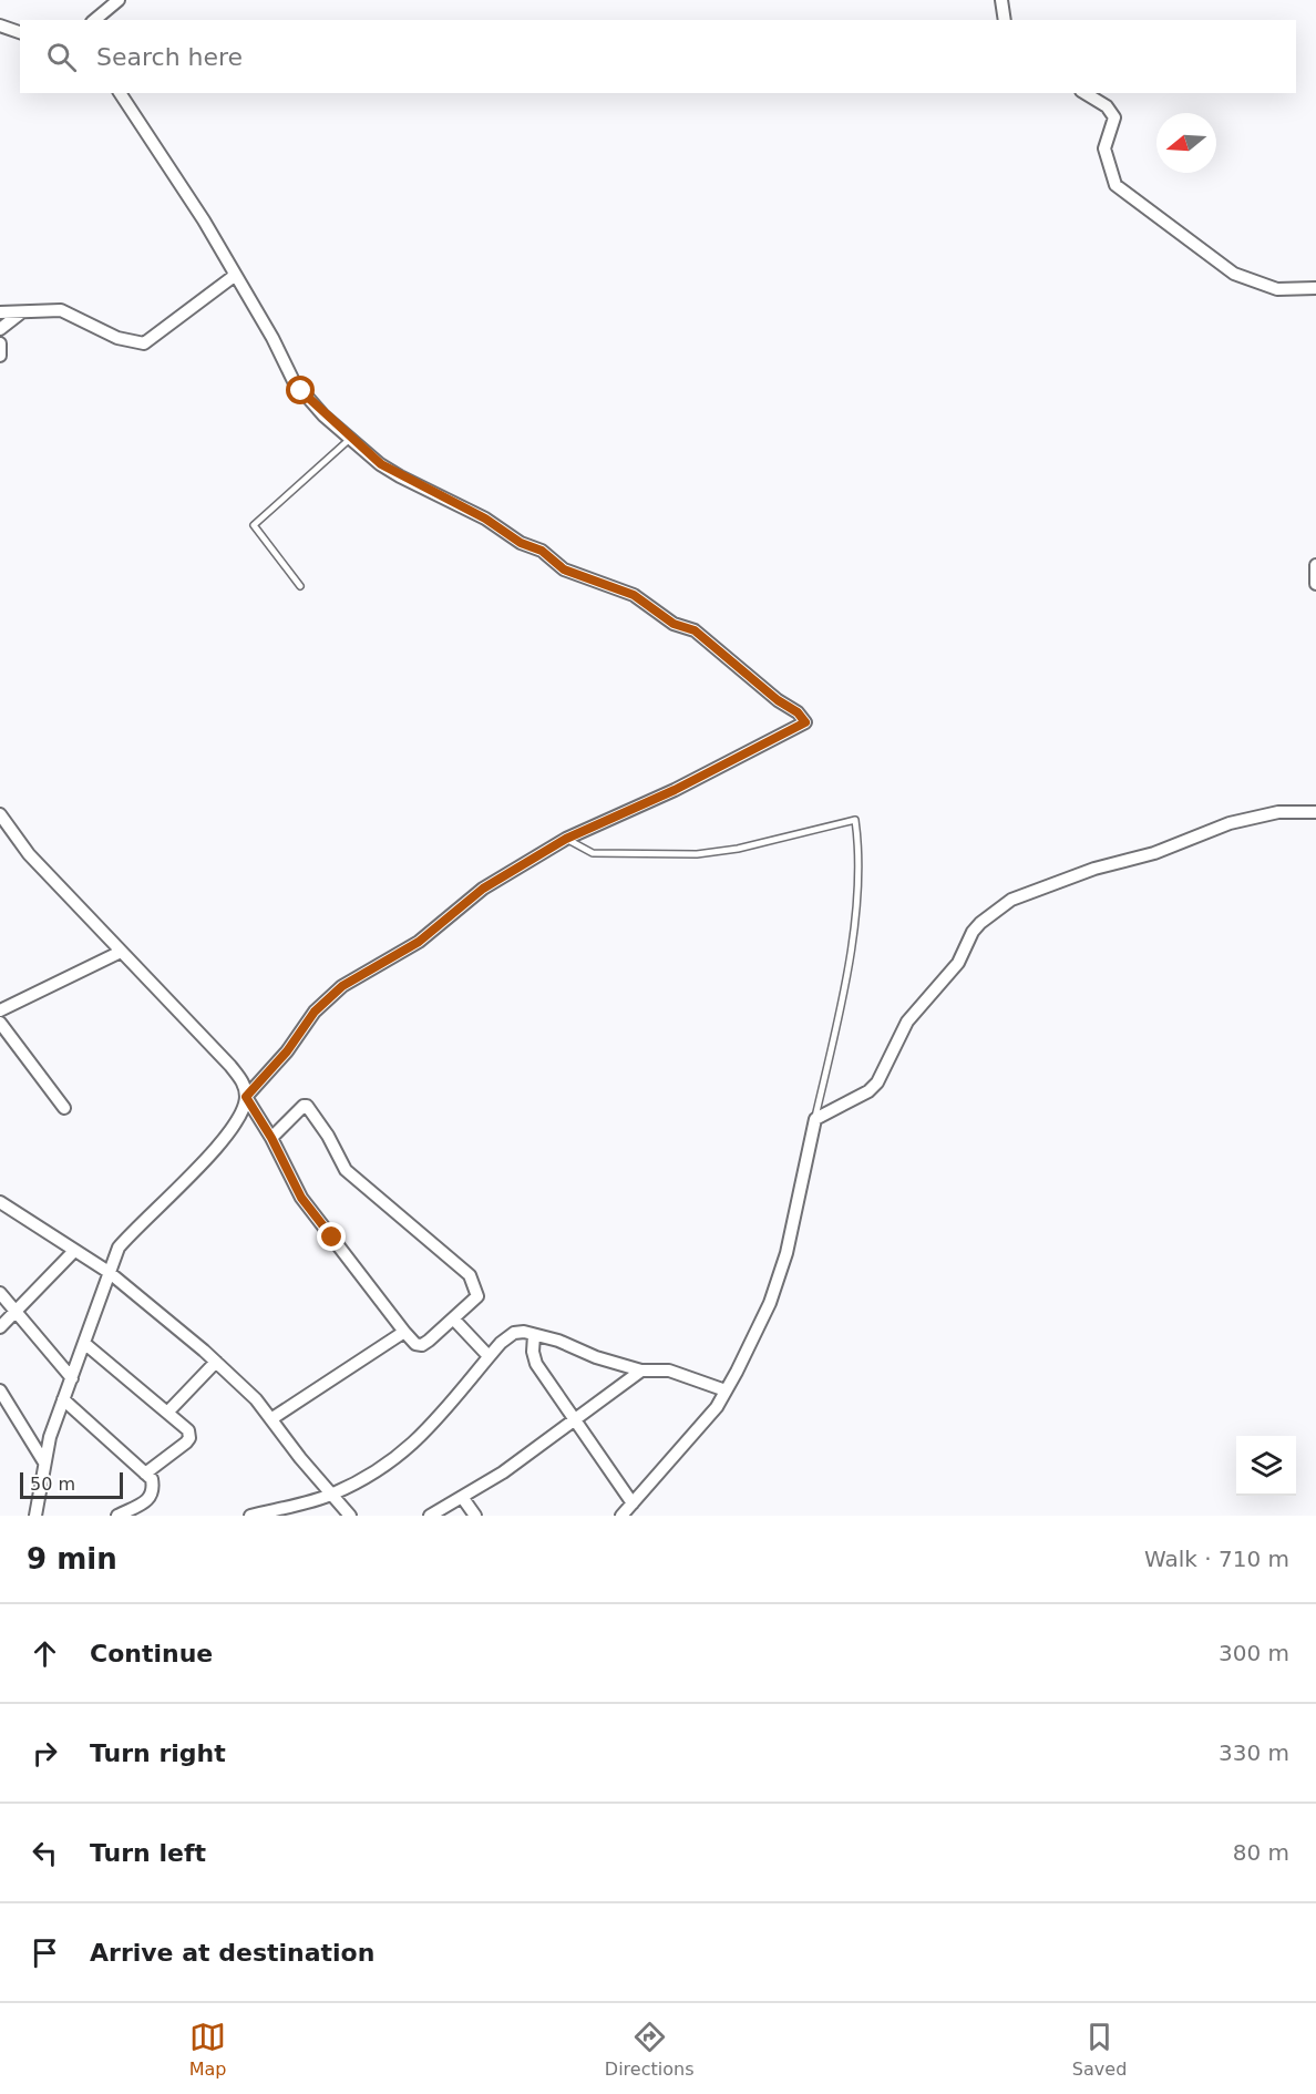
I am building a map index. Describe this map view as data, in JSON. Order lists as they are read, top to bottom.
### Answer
{
  "scale_bar": "50 m",
  "north": "left",
  "page": {
    "search": "Search here",
    "scale": "50 m",
    "heading": ["9 min", "Walk · 710 m"],
    "list": [
      ["Continue", "300 m"],
      ["Turn right", "330 m"],
      ["Turn left", "80 m"],
      "Arrive at destination"
    ],
    "nav": ["Map", "Directions", "Saved"]
  }
}
